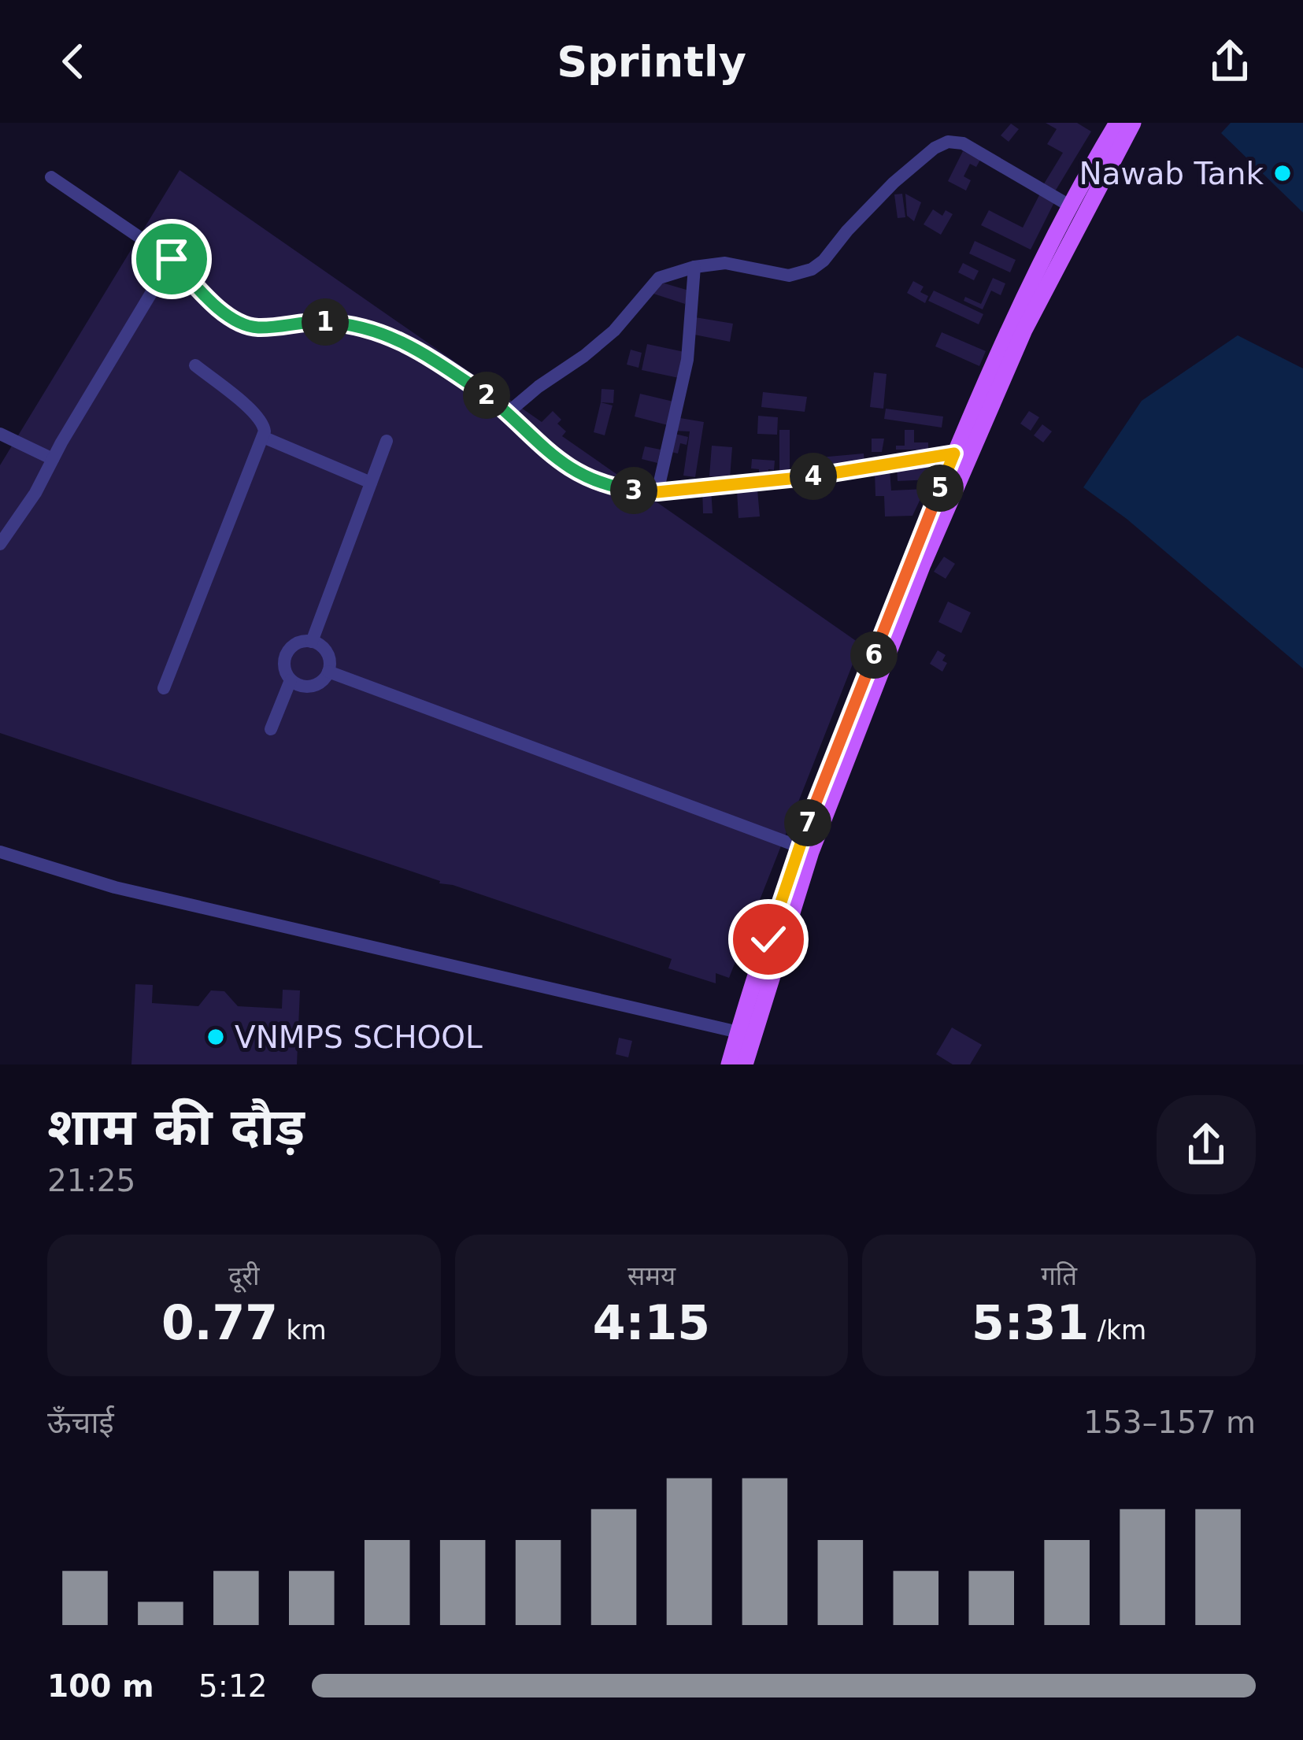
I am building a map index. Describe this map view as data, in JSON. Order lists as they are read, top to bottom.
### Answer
{
  "places": ["Nawab Tank", "VNMPS SCHOOL"],
  "page": {
    "header": "Sprintly",
    "pins": [
      "1",
      "2",
      "4",
      "5",
      "3",
      "6",
      "7"
    ],
    "heading": ["शाम की दौड़", "21:25"],
    "stats": [
      ["दूरी", "0.77 km"],
      ["समय", "4:15"],
      ["गति", "5:31 /km"]
    ],
    "chart": ["ऊँचाई", "153–157 m"],
    "list": [
      {
        "name": "100 m",
        "note": "5:12"
      }
    ]
  }
}
